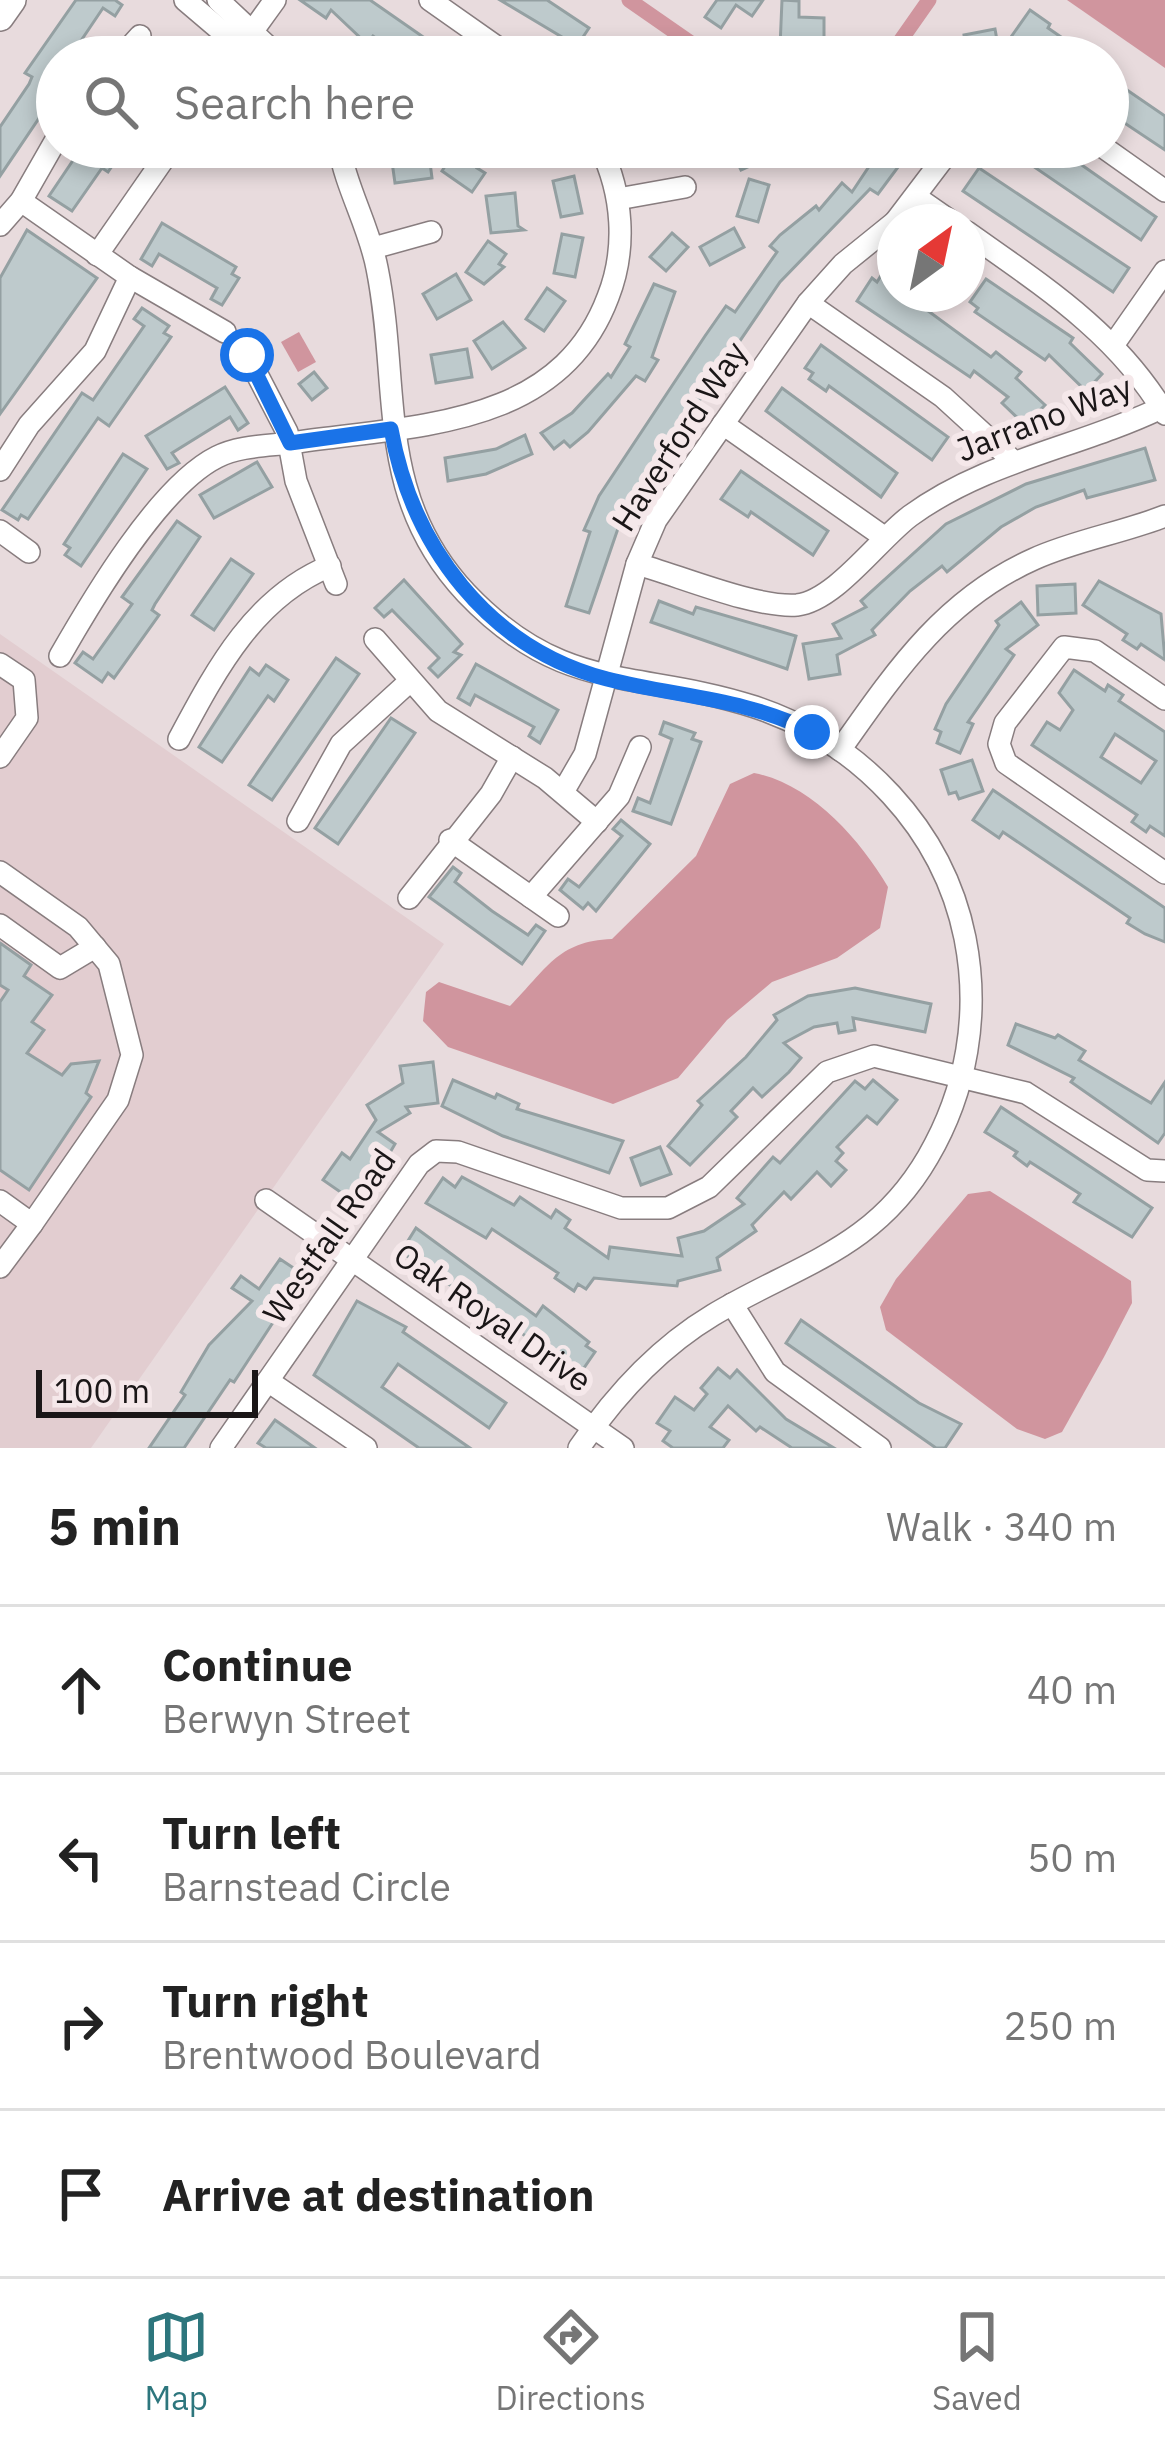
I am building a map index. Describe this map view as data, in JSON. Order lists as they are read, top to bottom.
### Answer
{
  "streets": {
    "street": [
      "Jarrano Way",
      "Haverford Way",
      "Westfall Road",
      "Oak Royal Drive"
    ]
  },
  "crossings": [
    ["Jarrano Way", "Haverford Way"],
    ["Westfall Road", "Oak Royal Drive"]
  ],
  "scale_bar": "100 m",
  "north": "top right",
  "page": {
    "search": "Search here",
    "scale": "100 m",
    "heading": ["5 min", "Walk · 340 m"],
    "list": [
      ["Continue", "Berwyn Street", "40 m"],
      ["Turn left", "Barnstead Circle", "50 m"],
      ["Turn right", "Brentwood Boulevard", "250 m"],
      "Arrive at destination"
    ],
    "nav": ["Map", "Directions", "Saved"]
  }
}
